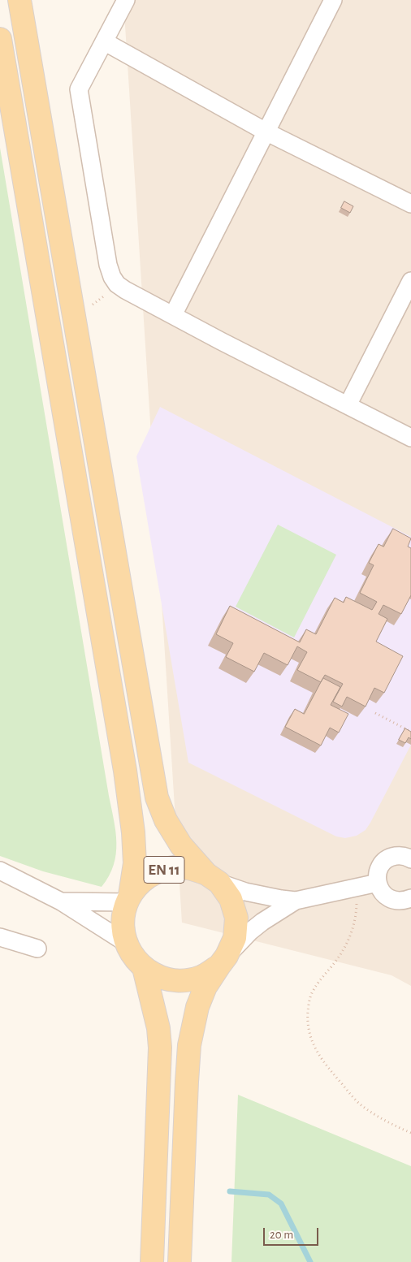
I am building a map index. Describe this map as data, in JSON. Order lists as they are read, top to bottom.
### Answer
{
  "streets": {
    "main road": ["EN 11"]
  },
  "scale_bar": "20 m"
}
